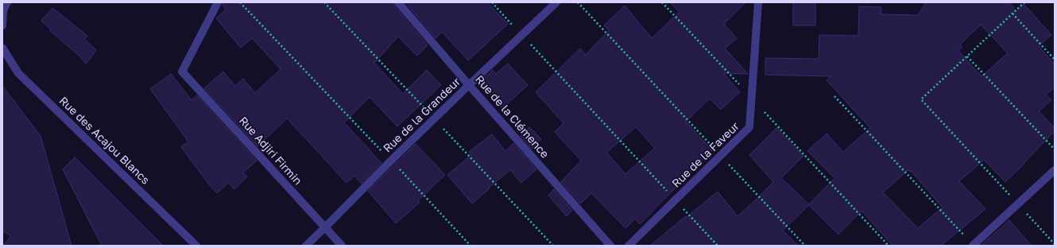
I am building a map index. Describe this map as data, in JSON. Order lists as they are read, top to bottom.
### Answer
{
  "streets": {
    "street": [
      "Rue de la Grandeur",
      "Rue de la Clémence",
      "Rue des Acajou Blancs",
      "Rue Adjiri Firmin",
      "Rue de la Faveur"
    ]
  },
  "crossings": [
    ["Rue de la Grandeur", "Rue de la Clémence"],
    ["Rue de la Grandeur", "Rue Adjiri Firmin"]
  ]
}
